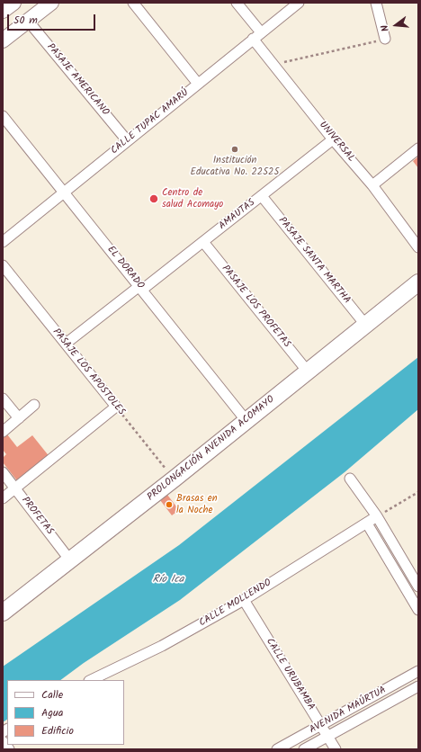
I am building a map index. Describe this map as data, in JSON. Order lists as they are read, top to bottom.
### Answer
{
  "streets": {
    "main road": ["PROLONGACIÓN AVENIDA ACOMAYO"],
    "street": [
      "PASAJE AMERICANO",
      "CALLE TUPAC AMARÚ",
      "UNIVERSAL",
      "AMAUTAS",
      "PASAJE SANTA MARTHA",
      "EL DORADO",
      "PASAJE LOS PROFETAS",
      "PASAJE LOS APOSTOLES",
      "PROFETAS",
      "CALLE MOLLENDO",
      "CALLE URUBAMBA",
      "AVENIDA MAÚRTUA"
    ]
  },
  "crossings": [
    ["PASAJE AMERICANO", "CALLE TUPAC AMARÚ"],
    ["CALLE TUPAC AMARÚ", "UNIVERSAL"],
    ["CALLE TUPAC AMARÚ", "EL DORADO"],
    ["UNIVERSAL", "AMAUTAS"],
    ["AMAUTAS", "PASAJE SANTA MARTHA"],
    ["AMAUTAS", "EL DORADO"],
    ["AMAUTAS", "PASAJE LOS PROFETAS"],
    ["AMAUTAS", "PASAJE LOS APOSTOLES"],
    ["PASAJE SANTA MARTHA", "PROLONGACIÓN AVENIDA ACOMAYO"],
    ["EL DORADO", "PROLONGACIÓN AVENIDA ACOMAYO"],
    ["PASAJE LOS PROFETAS", "PROLONGACIÓN AVENIDA ACOMAYO"],
    ["PASAJE LOS APOSTOLES", "PROLONGACIÓN AVENIDA ACOMAYO"],
    ["PROLONGACIÓN AVENIDA ACOMAYO", "PROFETAS"],
    ["CALLE MOLLENDO", "CALLE URUBAMBA"],
    ["CALLE URUBAMBA", "AVENIDA MAÚRTUA"]
  ],
  "water": ["Río Ica"],
  "places": ["Institución Educativa No. 22525", "Centro de salud Acomayo", "Brasas en la Noche"],
  "legend": ["Calle", "Agua", "Edificio"],
  "scale_bar": "50 m",
  "north": "left"
}
